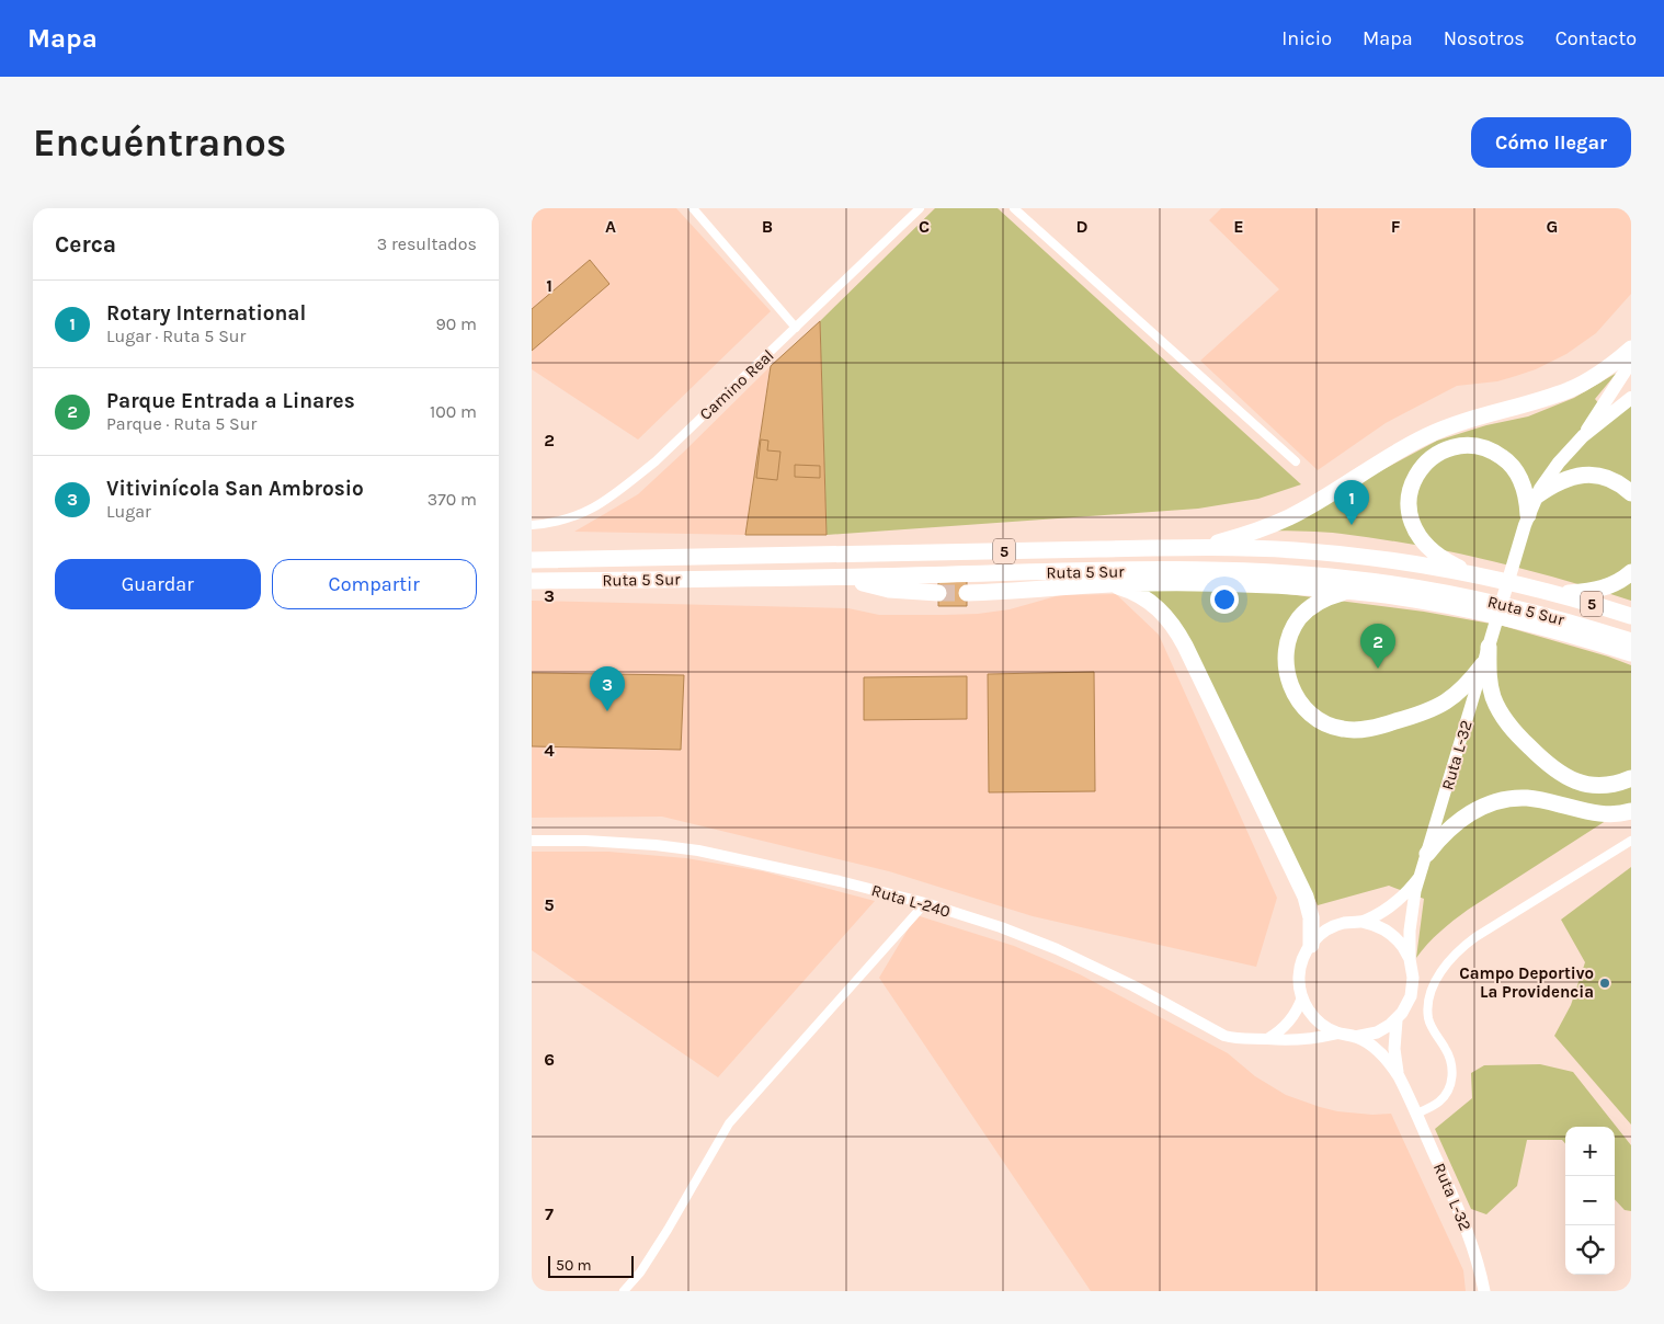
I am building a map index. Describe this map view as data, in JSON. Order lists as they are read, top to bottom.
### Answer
{
  "streets": {
    "highway": ["5", "Ruta 5 Sur"],
    "main road": ["Ruta L-32"],
    "street": ["Camino Real", "Ruta L-240"]
  },
  "crossings": [
    ["Ruta L-32", "Ruta L-240"]
  ],
  "places": ["Campo Deportivo La Providencia"],
  "scale_bar": "50 m",
  "page": {
    "header": "Mapa",
    "nav": [
      "Inicio",
      "Mapa",
      "Nosotros",
      "Contacto"
    ],
    "buttons": [
      "Cómo llegar",
      ["Guardar", "Compartir"]
    ],
    "title": "Encuéntranos",
    "heading": ["Cerca", "3 resultados"],
    "list": [
      {
        "mark": "1",
        "name": "Rotary International",
        "note": "Lugar · Ruta 5 Sur",
        "value": "90 m"
      },
      {
        "mark": "2",
        "name": "Parque Entrada a Linares",
        "note": "Parque · Ruta 5 Sur",
        "value": "100 m"
      },
      {
        "mark": "3",
        "name": "Vitivinícola San Ambrosio",
        "note": "Lugar",
        "value": "370 m"
      }
    ],
    "pins": ["1", "2", "3"],
    "map_buttons": ["+", "−"],
    "scale": "50 m"
  },
  "grid": {
    "columns": [
      "A",
      "B",
      "C",
      "D",
      "E",
      "F",
      "G"
    ],
    "rows": [
      "1",
      "2",
      "3",
      "4",
      "5",
      "6",
      "7"
    ]
  }
}
